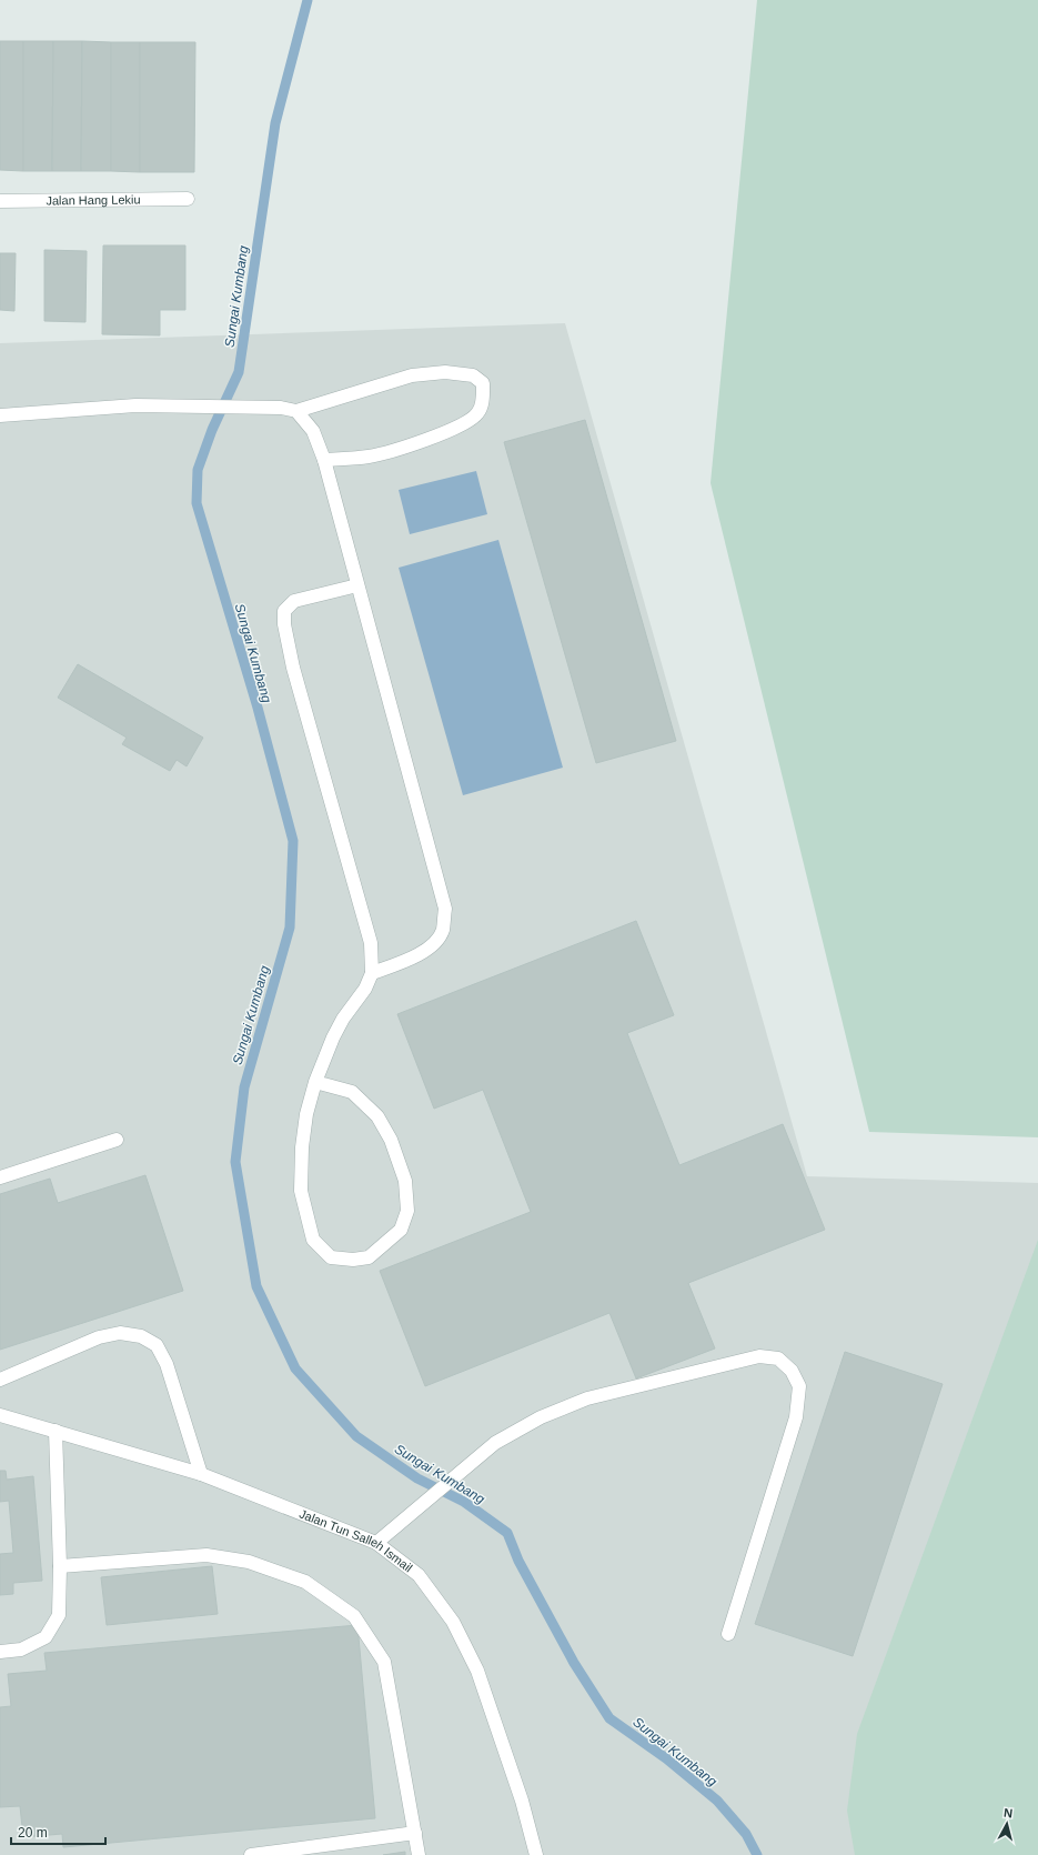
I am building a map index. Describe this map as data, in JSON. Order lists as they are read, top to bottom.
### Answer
{
  "streets": {
    "street": ["Jalan Hang Lekiu", "Jalan Tun Salleh Ismail"]
  },
  "water": ["Sungai Kumbang"],
  "scale_bar": "20 m",
  "north": "top"
}
